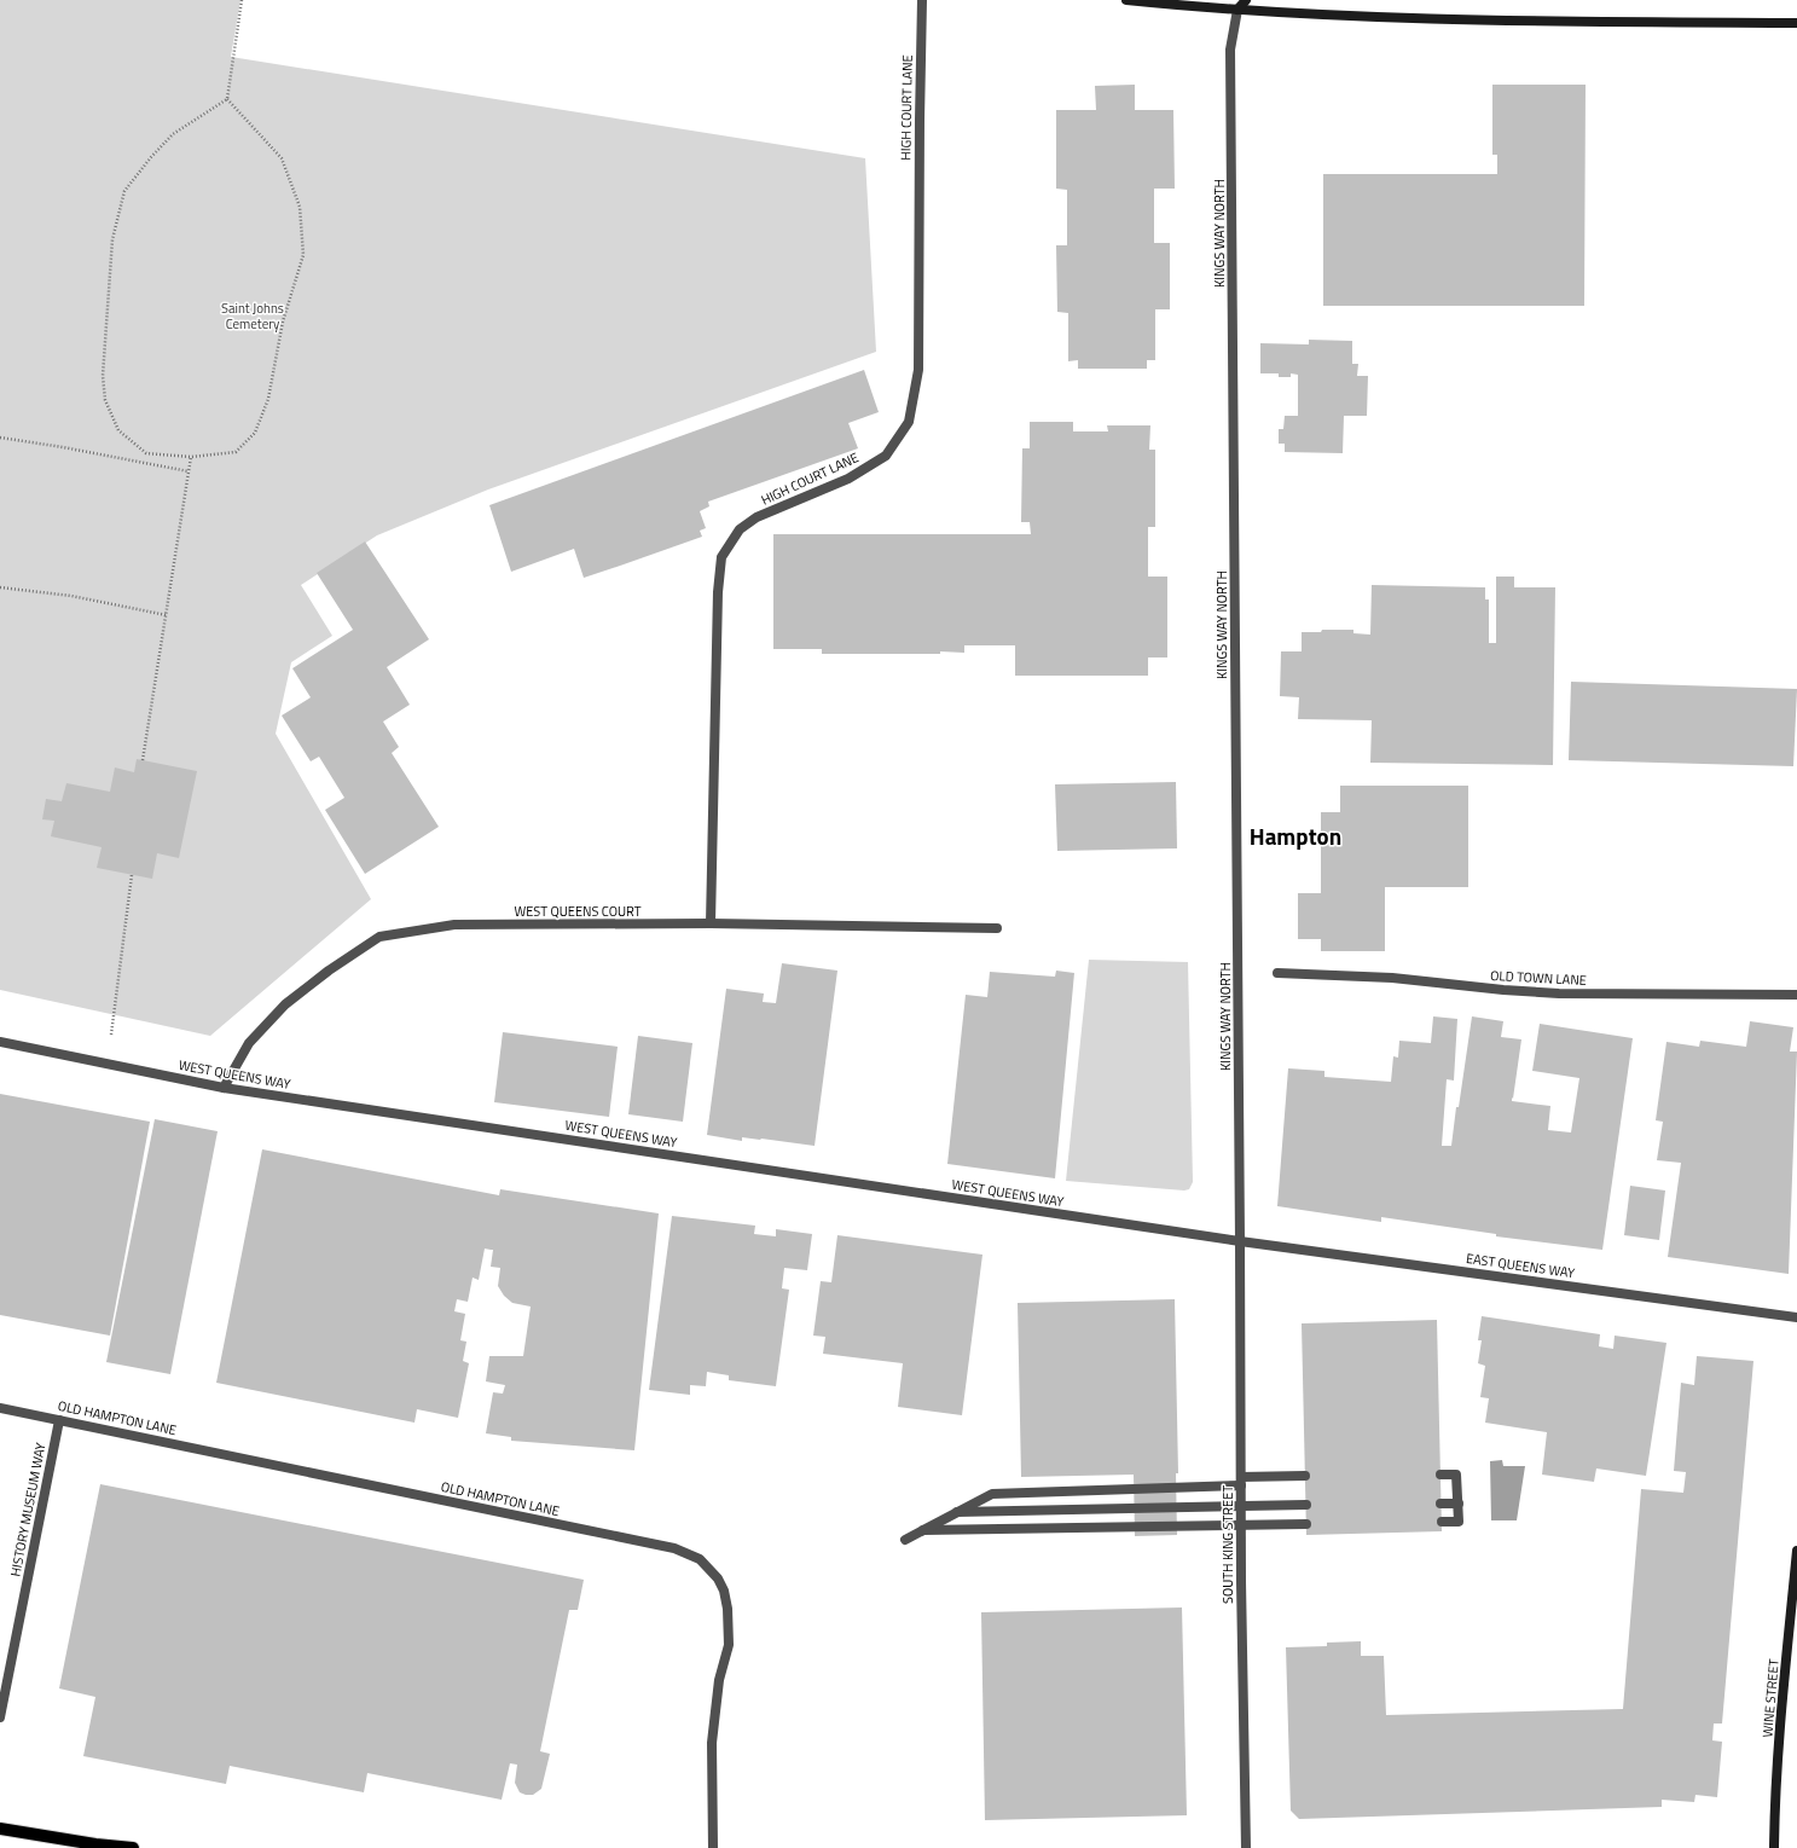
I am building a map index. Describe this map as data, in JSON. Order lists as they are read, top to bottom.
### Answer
{
  "streets": {
    "street": [
      "HIGH COURT LANE",
      "KINGS WAY NORTH",
      "WEST QUEENS COURT",
      "OLD TOWN LANE",
      "WEST QUEENS WAY",
      "EAST QUEENS WAY",
      "OLD HAMPTON LANE",
      "HISTORY MUSEUM WAY",
      "SOUTH KING STREET",
      "WINE STREET"
    ]
  },
  "crossings": [
    ["HIGH COURT LANE", "WEST QUEENS COURT"],
    ["KINGS WAY NORTH", "WEST QUEENS WAY"],
    ["KINGS WAY NORTH", "EAST QUEENS WAY"],
    ["KINGS WAY NORTH", "SOUTH KING STREET"],
    ["WEST QUEENS COURT", "WEST QUEENS WAY"],
    ["WEST QUEENS WAY", "EAST QUEENS WAY"],
    ["WEST QUEENS WAY", "SOUTH KING STREET"],
    ["EAST QUEENS WAY", "SOUTH KING STREET"],
    ["OLD HAMPTON LANE", "HISTORY MUSEUM WAY"]
  ],
  "districts": ["Hampton"],
  "parks": ["Saint Johns Cemetery"]
}
